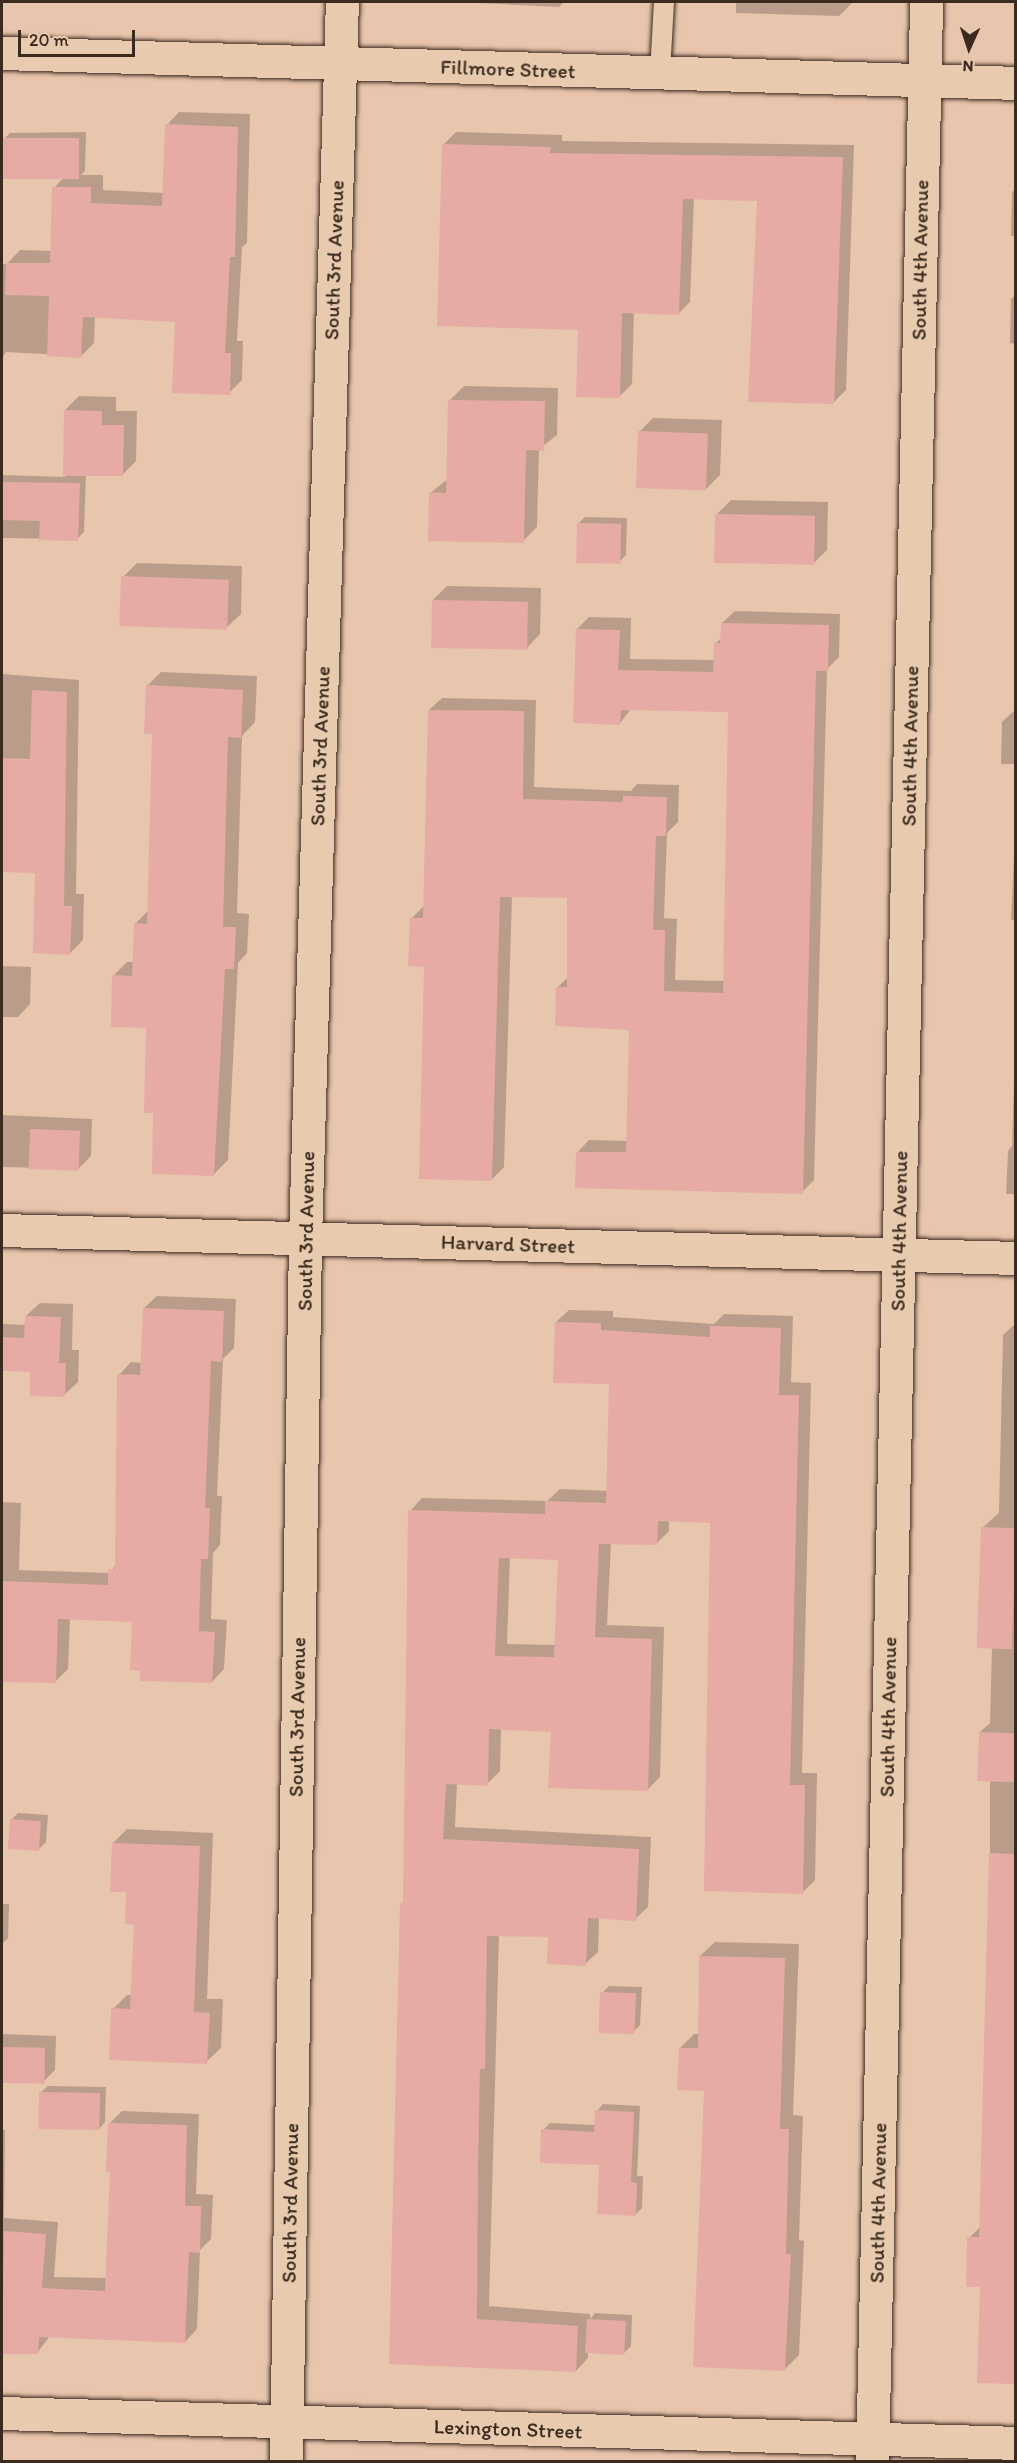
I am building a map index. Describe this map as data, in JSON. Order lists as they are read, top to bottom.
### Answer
{
  "streets": {
    "street": [
      "Fillmore Street",
      "South 3rd Avenue",
      "South 4th Avenue",
      "Harvard Street",
      "Lexington Street"
    ]
  },
  "crossings": [
    ["Fillmore Street", "South 3rd Avenue"],
    ["Fillmore Street", "South 4th Avenue"],
    ["South 3rd Avenue", "Harvard Street"],
    ["South 3rd Avenue", "Lexington Street"],
    ["South 4th Avenue", "Harvard Street"],
    ["South 4th Avenue", "Lexington Street"]
  ],
  "scale_bar": "20 m",
  "north": "bottom"
}
